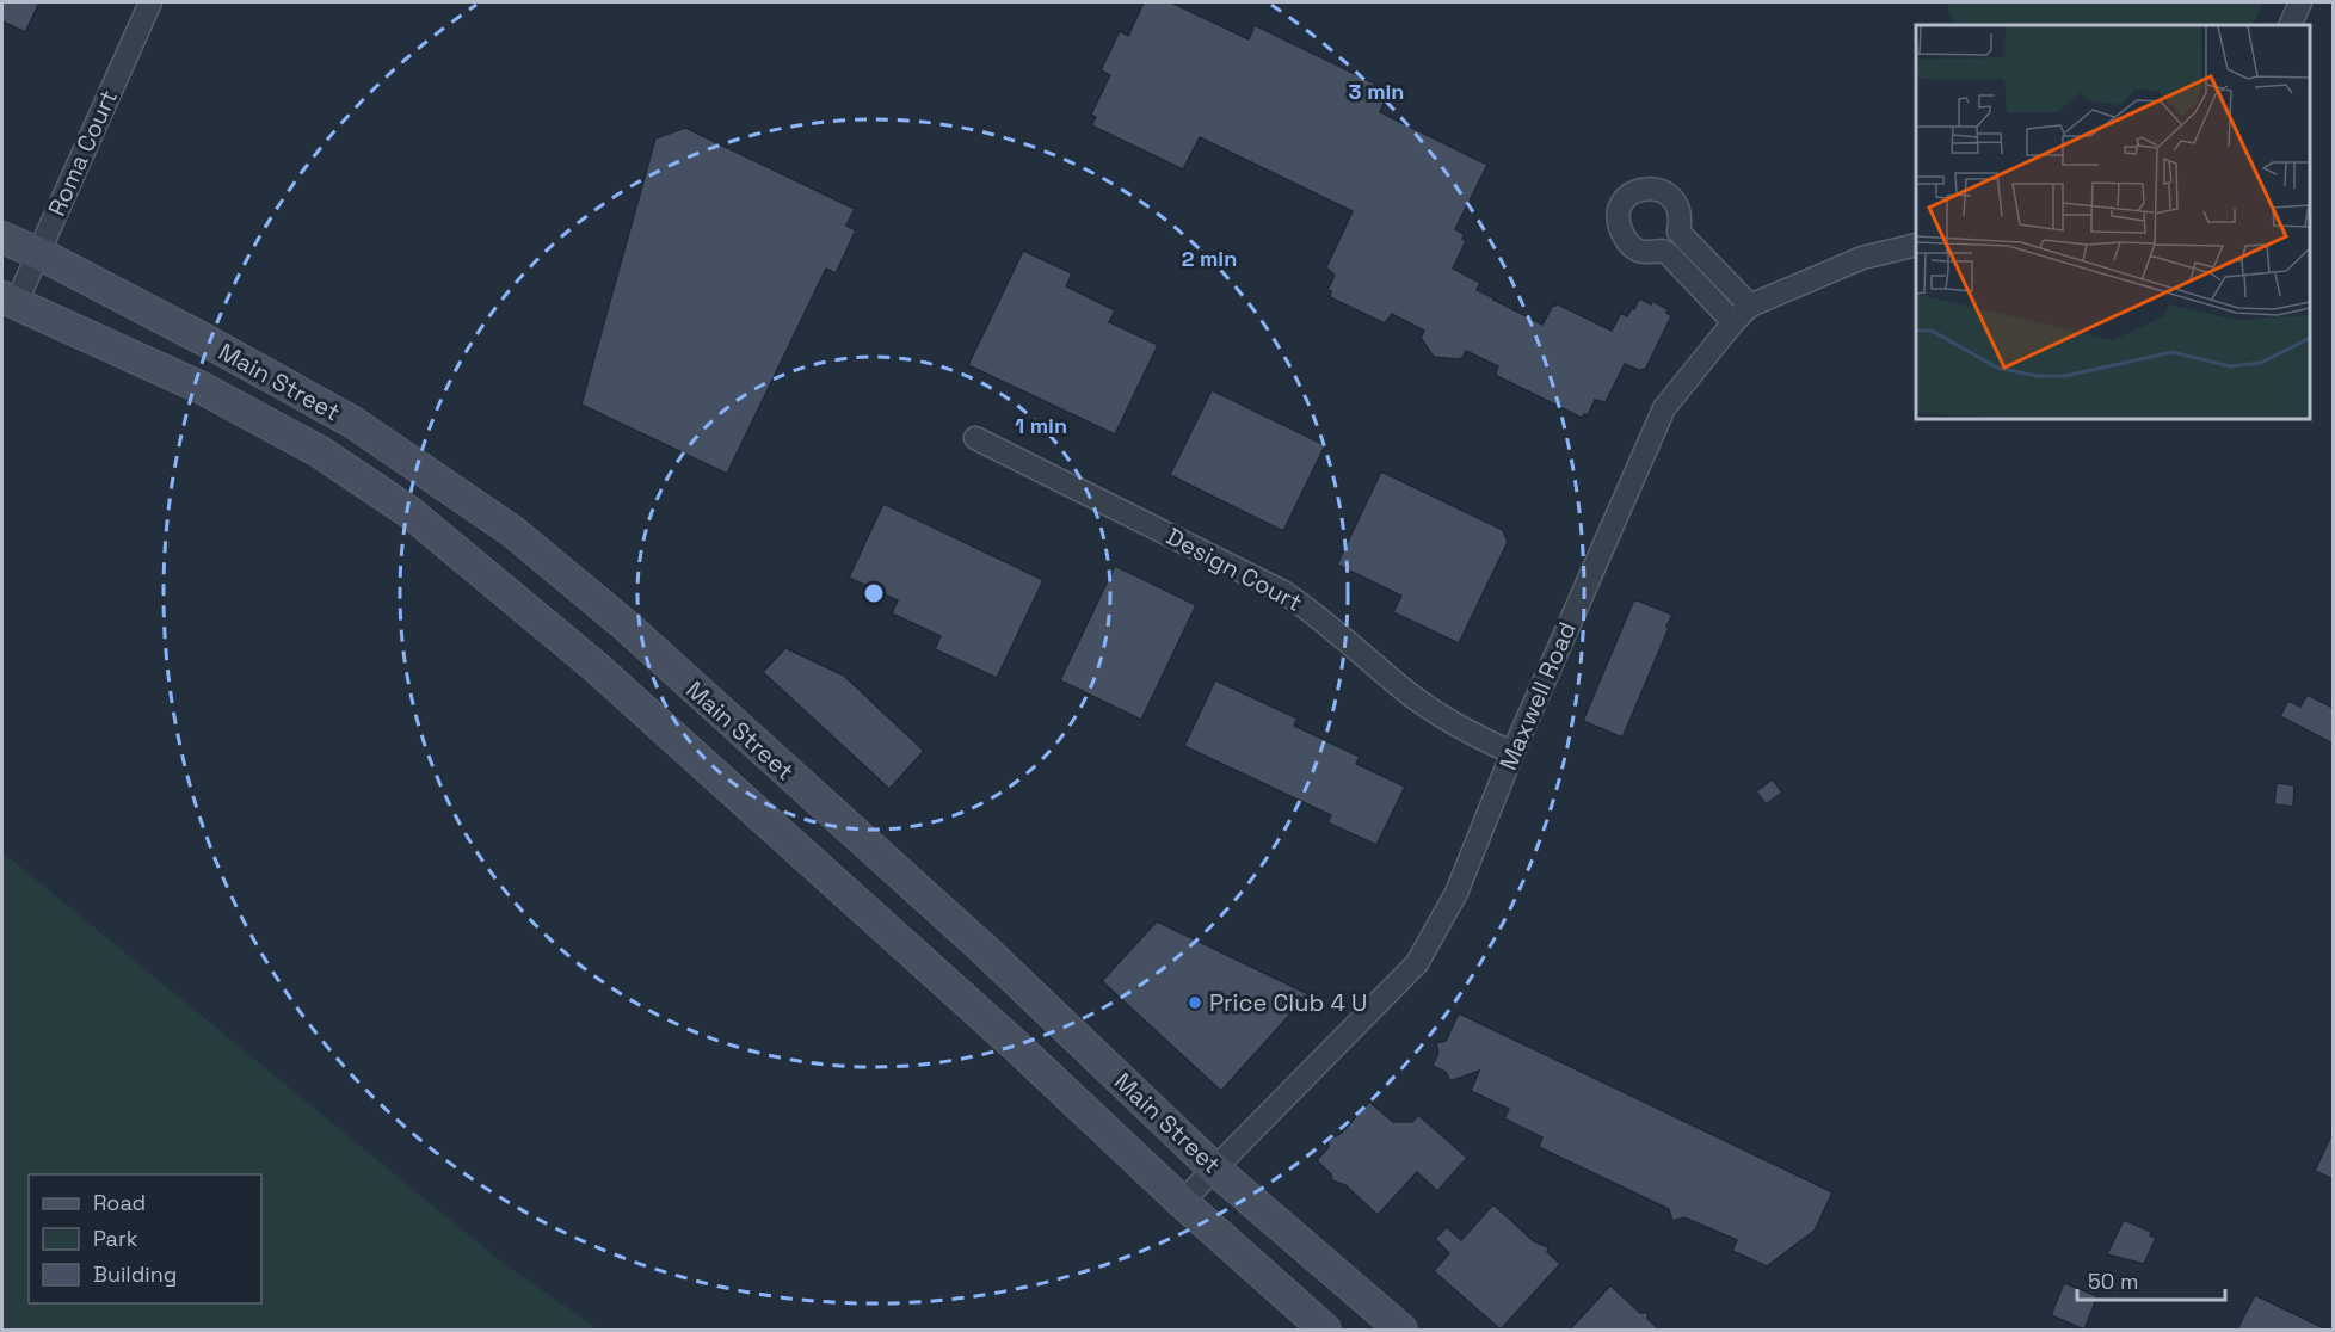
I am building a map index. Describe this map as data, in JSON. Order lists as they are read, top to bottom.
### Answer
{
  "streets": {
    "main road": ["Main Street"],
    "street": ["Roma Court", "Design Court", "Maxwell Road"]
  },
  "crossings": [
    ["Roma Court", "Main Street"],
    ["Main Street", "Maxwell Road"],
    ["Design Court", "Maxwell Road"]
  ],
  "places": ["Price Club 4 U"],
  "legend": ["Road", "Park", "Building"],
  "scale_bar": "50 m",
  "rings": ["3 min", "2 min", "1 min"]
}
